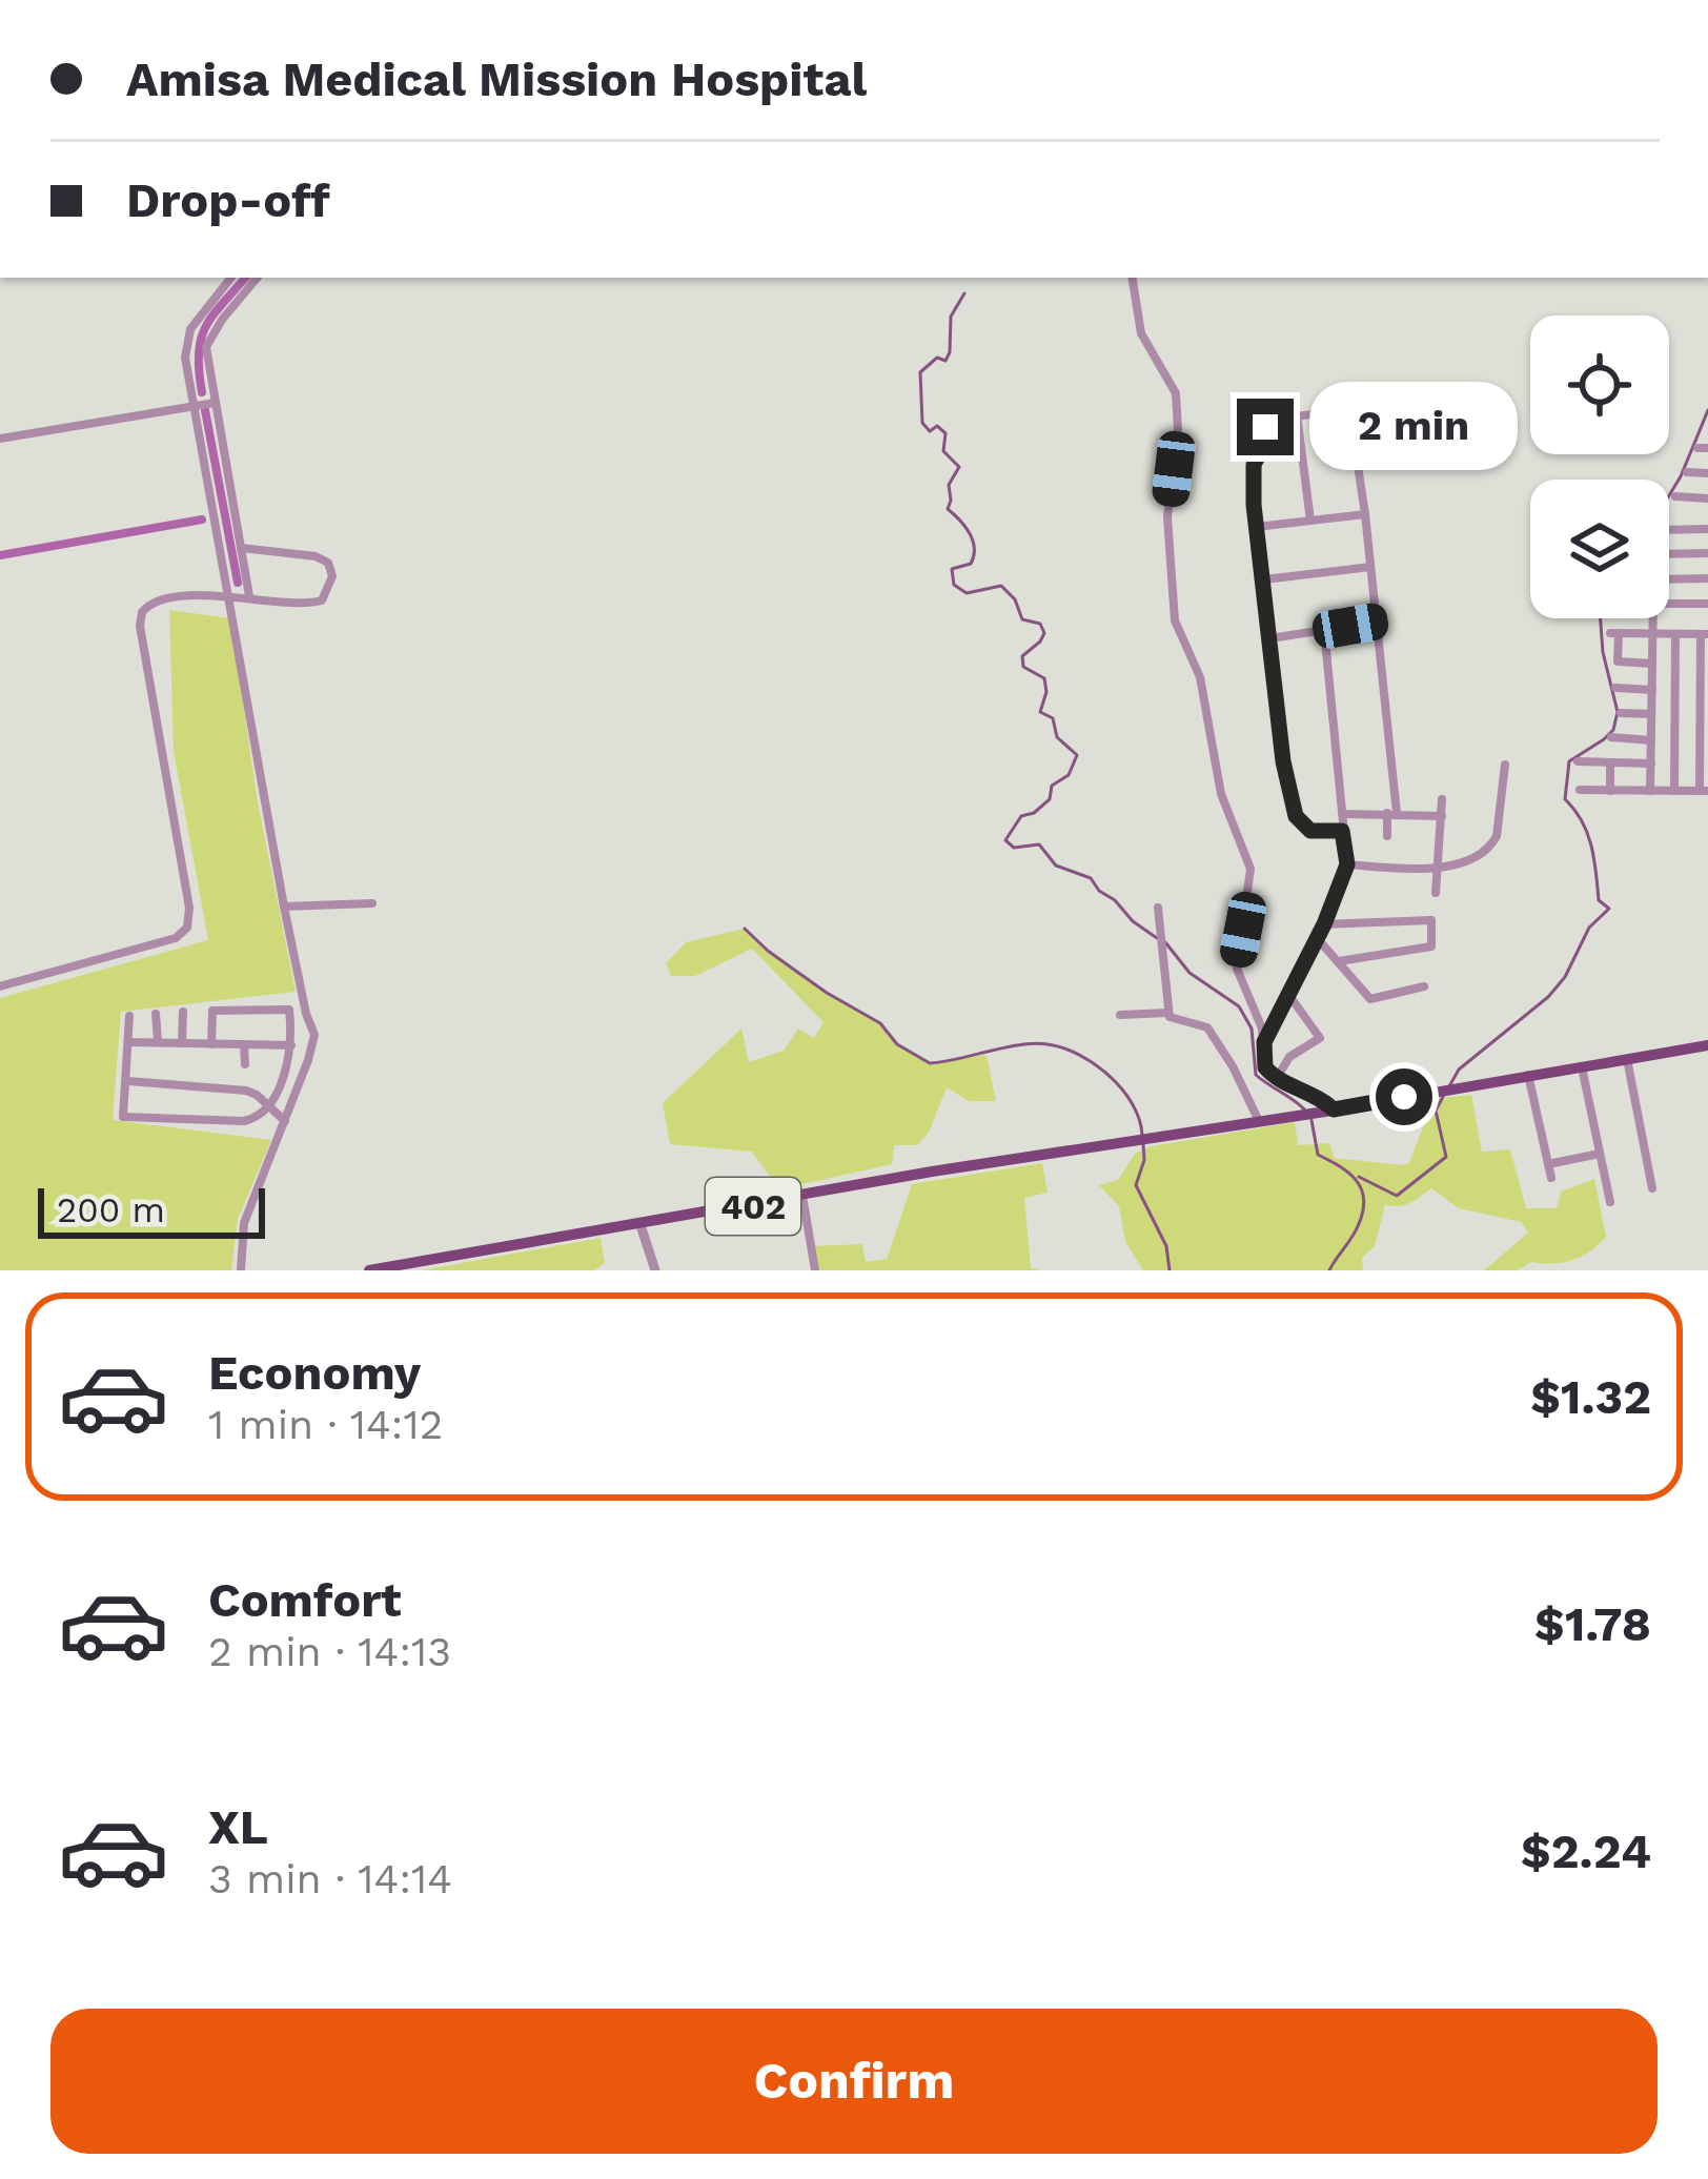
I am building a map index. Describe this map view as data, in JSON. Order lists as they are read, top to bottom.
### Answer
{
  "streets": {
    "main road": ["402"]
  },
  "scale_bar": "200 m",
  "page": {
    "banner": ["Amisa Medical Mission Hospital", "Drop-off"],
    "bubble": "2 min",
    "scale": "200 m",
    "list": [
      {
        "name": "Economy",
        "note": "1 min · 14:12",
        "value": "$1.32"
      },
      {
        "name": "Comfort",
        "note": "2 min · 14:13",
        "value": "$1.78"
      },
      {
        "name": "XL",
        "note": "3 min · 14:14",
        "value": "$2.24"
      }
    ],
    "buttons": "Confirm"
  }
}
